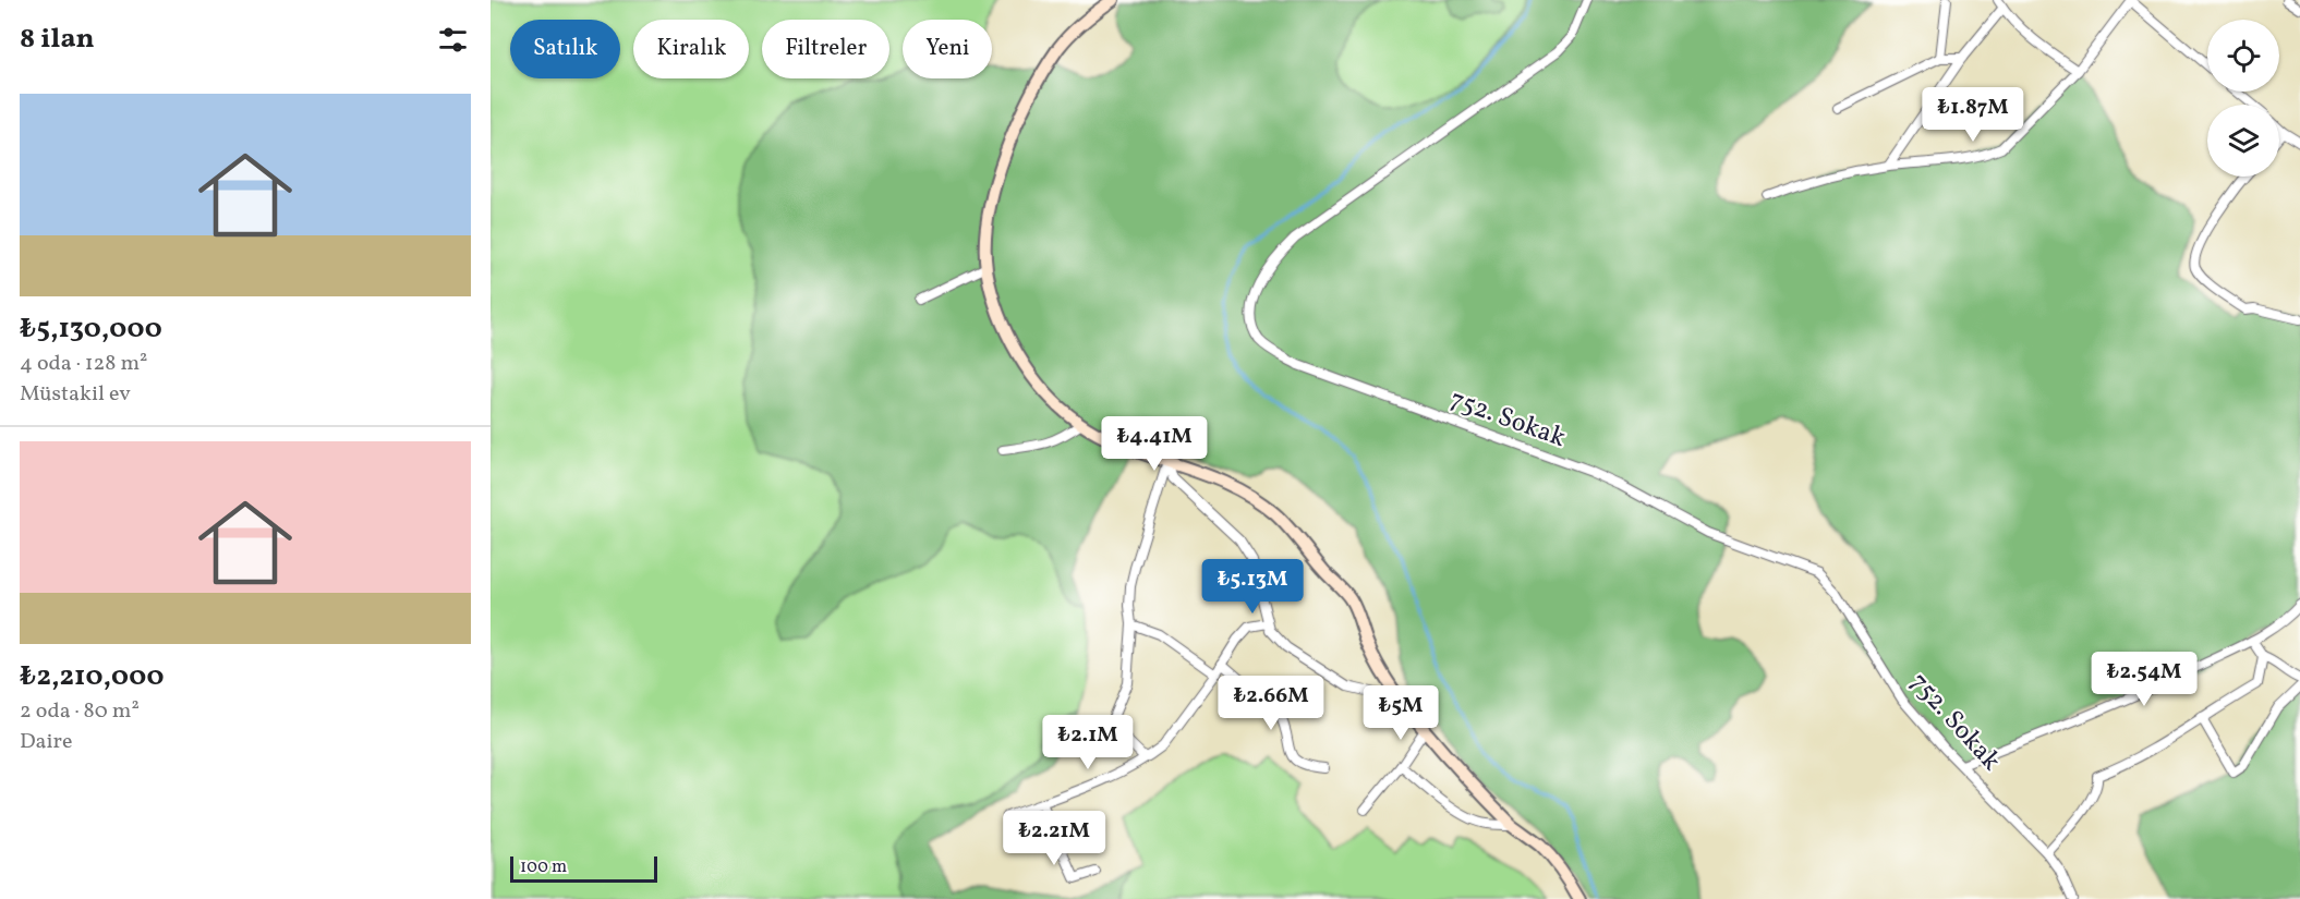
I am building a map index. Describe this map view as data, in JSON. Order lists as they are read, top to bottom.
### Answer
{
  "streets": {
    "street": ["752. Sokak"]
  },
  "scale_bar": "100 m",
  "page": {
    "heading": "8 ilan",
    "chip": [
      "Satılık",
      "Kiralık",
      "Filtreler",
      "Yeni"
    ],
    "list": [
      {
        "name": "₺5,130,000",
        "note": "4 oda · 128 m² · Müstakil ev"
      },
      {
        "name": "₺2,210,000",
        "note": "2 oda · 80 m² · Daire"
      }
    ],
    "price": [
      "₺1.87M",
      "₺4.41M",
      "₺5.13M",
      "₺2.54M",
      "₺2.66M",
      "₺5M",
      "₺2.1M",
      "₺2.21M"
    ],
    "scale": "100 m"
  }
}
